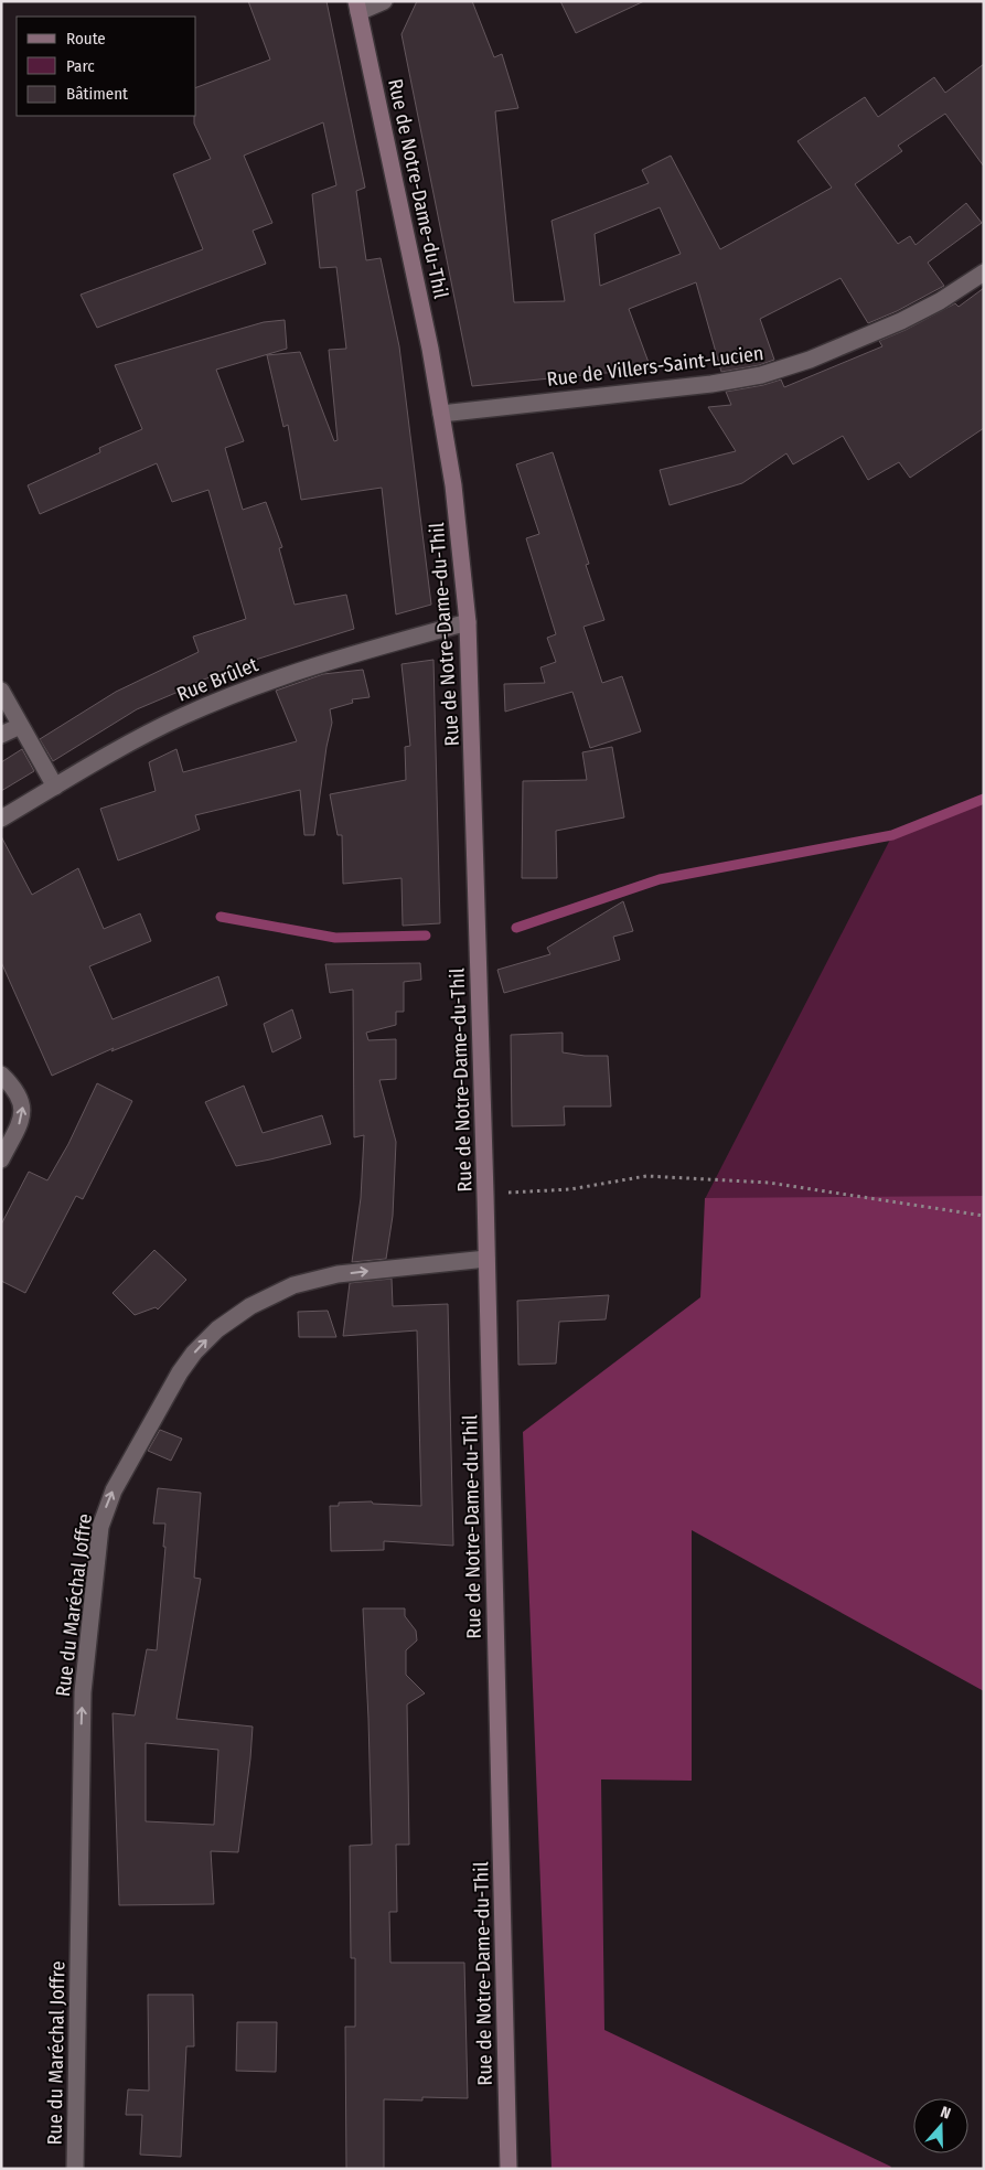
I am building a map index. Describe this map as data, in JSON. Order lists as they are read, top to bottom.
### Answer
{
  "streets": {
    "main road": ["Rue de Notre-Dame-du-Thil"],
    "street": ["Rue de Villers-Saint-Lucien", "Rue Brûlet", "Rue du Maréchal Joffre"]
  },
  "crossings": [
    ["Rue de Notre-Dame-du-Thil", "Rue de Villers-Saint-Lucien"],
    ["Rue de Notre-Dame-du-Thil", "Rue Brûlet"],
    ["Rue de Notre-Dame-du-Thil", "Rue du Maréchal Joffre"]
  ],
  "one_way": ["Rue du Maréchal Joffre"],
  "legend": ["Route", "Parc", "Bâtiment"],
  "north": "top"
}
